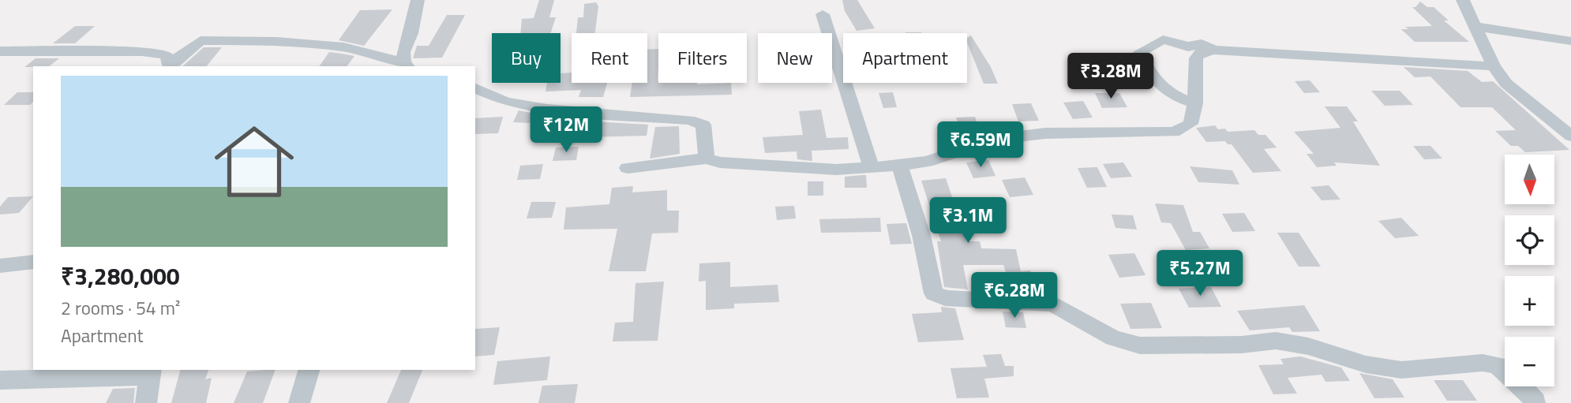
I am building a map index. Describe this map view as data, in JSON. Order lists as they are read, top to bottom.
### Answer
{
  "north": "bottom",
  "page": {
    "chip": [
      "Buy",
      "Rent",
      "Filters",
      "New",
      "Apartment"
    ],
    "price": [
      "₹3.28M",
      "₹12M",
      "₹6.59M",
      "₹3.1M",
      "₹5.27M",
      "₹6.28M"
    ],
    "list": [
      {
        "name": "₹3,280,000",
        "note": "2 rooms · 54 m² · Apartment"
      }
    ],
    "map_buttons": ["+", "−"]
  }
}
